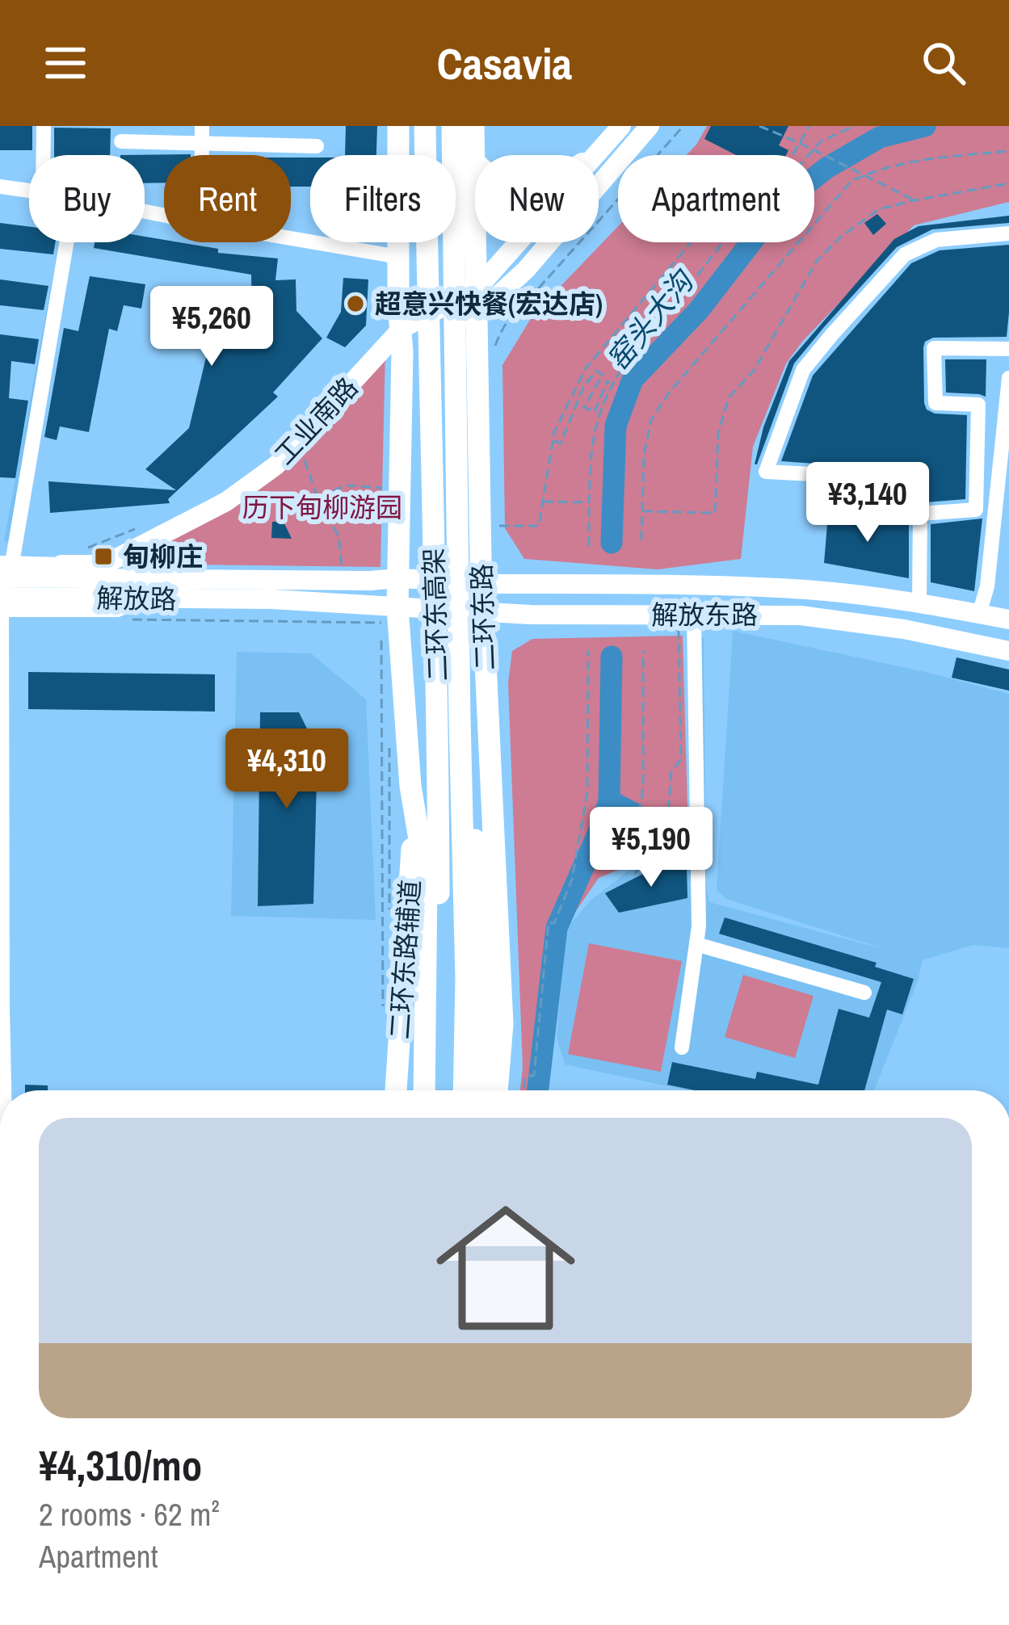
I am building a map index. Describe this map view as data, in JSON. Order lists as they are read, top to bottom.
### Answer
{
  "streets": {
    "highway": ["二环东高架", "二环东路", "二环东路辅道"],
    "main road": ["工业南路", "解放路", "解放东路"]
  },
  "crossings": [
    ["工业南路", "解放路"],
    ["工业南路", "二环东路"],
    ["解放路", "解放东路"],
    ["解放东路", "二环东路"]
  ],
  "water": ["窑头大沟"],
  "parks": ["历下甸柳游园"],
  "places": {
    "other": ["超意兴快餐(宏达店)"],
    "transit": ["甸柳庄"]
  },
  "page": {
    "header": "Casavia",
    "chip": [
      "Buy",
      "Rent",
      "Filters",
      "New",
      "Apartment"
    ],
    "price": [
      "¥5,260",
      "¥3,140",
      "¥4,310",
      "¥5,190"
    ],
    "list": [
      {
        "name": "¥4,310/mo",
        "note": "2 rooms · 62 m² · Apartment"
      }
    ]
  }
}
